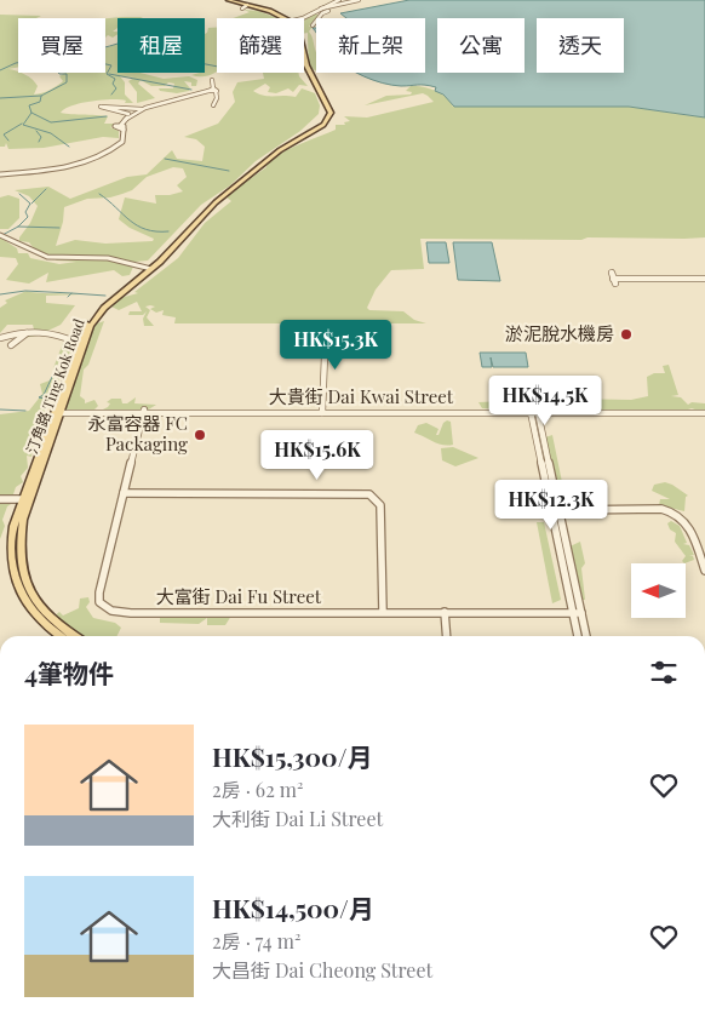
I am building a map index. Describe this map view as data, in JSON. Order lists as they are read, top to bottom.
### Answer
{
  "streets": {
    "main road": ["汀角路 Ting Kok Road"],
    "street": ["大貴街 Dai Kwai Street", "大富街 Dai Fu Street"]
  },
  "crossings": [
    ["汀角路 Ting Kok Road", "大貴街 Dai Kwai Street"],
    ["大貴街 Dai Kwai Street", "大富街 Dai Fu Street"]
  ],
  "places": ["淤泥脫水機房", "永富容器 FC Packaging"],
  "north": "left",
  "page": {
    "chip": [
      "買屋",
      "租屋",
      "篩選",
      "新上架",
      "公寓",
      "透天"
    ],
    "price": [
      "HK$15.3K",
      "HK$14.5K",
      "HK$15.6K",
      "HK$12.3K"
    ],
    "heading": "4筆物件",
    "list": [
      {
        "name": "HK$15,300/月",
        "note": "2房 · 62 m² · 大利街 Dai Li Street"
      },
      {
        "name": "HK$14,500/月",
        "note": "2房 · 74 m² · 大昌街 Dai Cheong Street"
      }
    ]
  }
}
